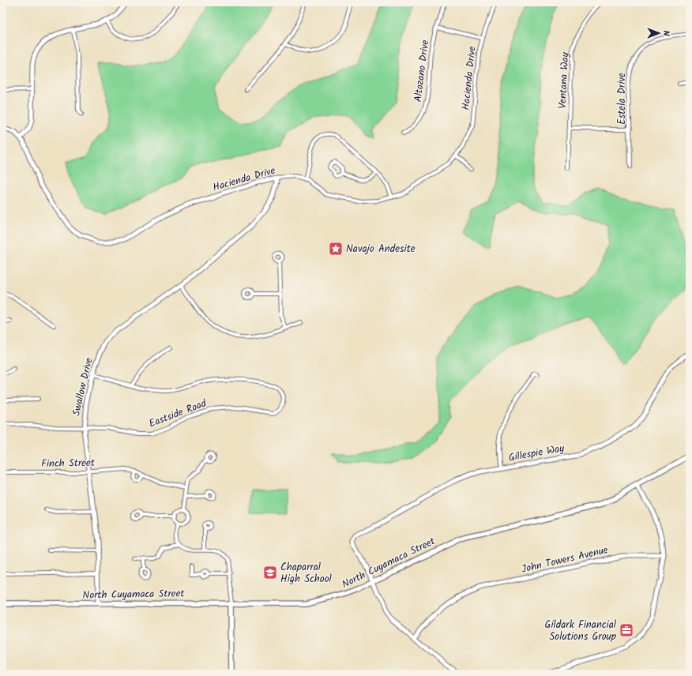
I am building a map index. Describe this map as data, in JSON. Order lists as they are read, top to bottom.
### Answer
{
  "streets": {
    "main road": ["North Cuyamaca Street"],
    "street": [
      "Altozano Drive",
      "Hacienda Drive",
      "Ventana Way",
      "Estela Drive",
      "Swallow Drive",
      "Eastside Road",
      "Gillespie Way",
      "Finch Street",
      "John Towers Avenue"
    ]
  },
  "crossings": [
    ["Hacienda Drive", "Swallow Drive"],
    ["Swallow Drive", "Eastside Road"],
    ["Swallow Drive", "Finch Street"],
    ["Swallow Drive", "North Cuyamaca Street"],
    ["Gillespie Way", "North Cuyamaca Street"]
  ],
  "places": {
    "place": ["Navajo Andesite"],
    "school or university": ["Chaparral High School"],
    "office": ["Gildark Financial Solutions Group"]
  },
  "north": "right"
}
